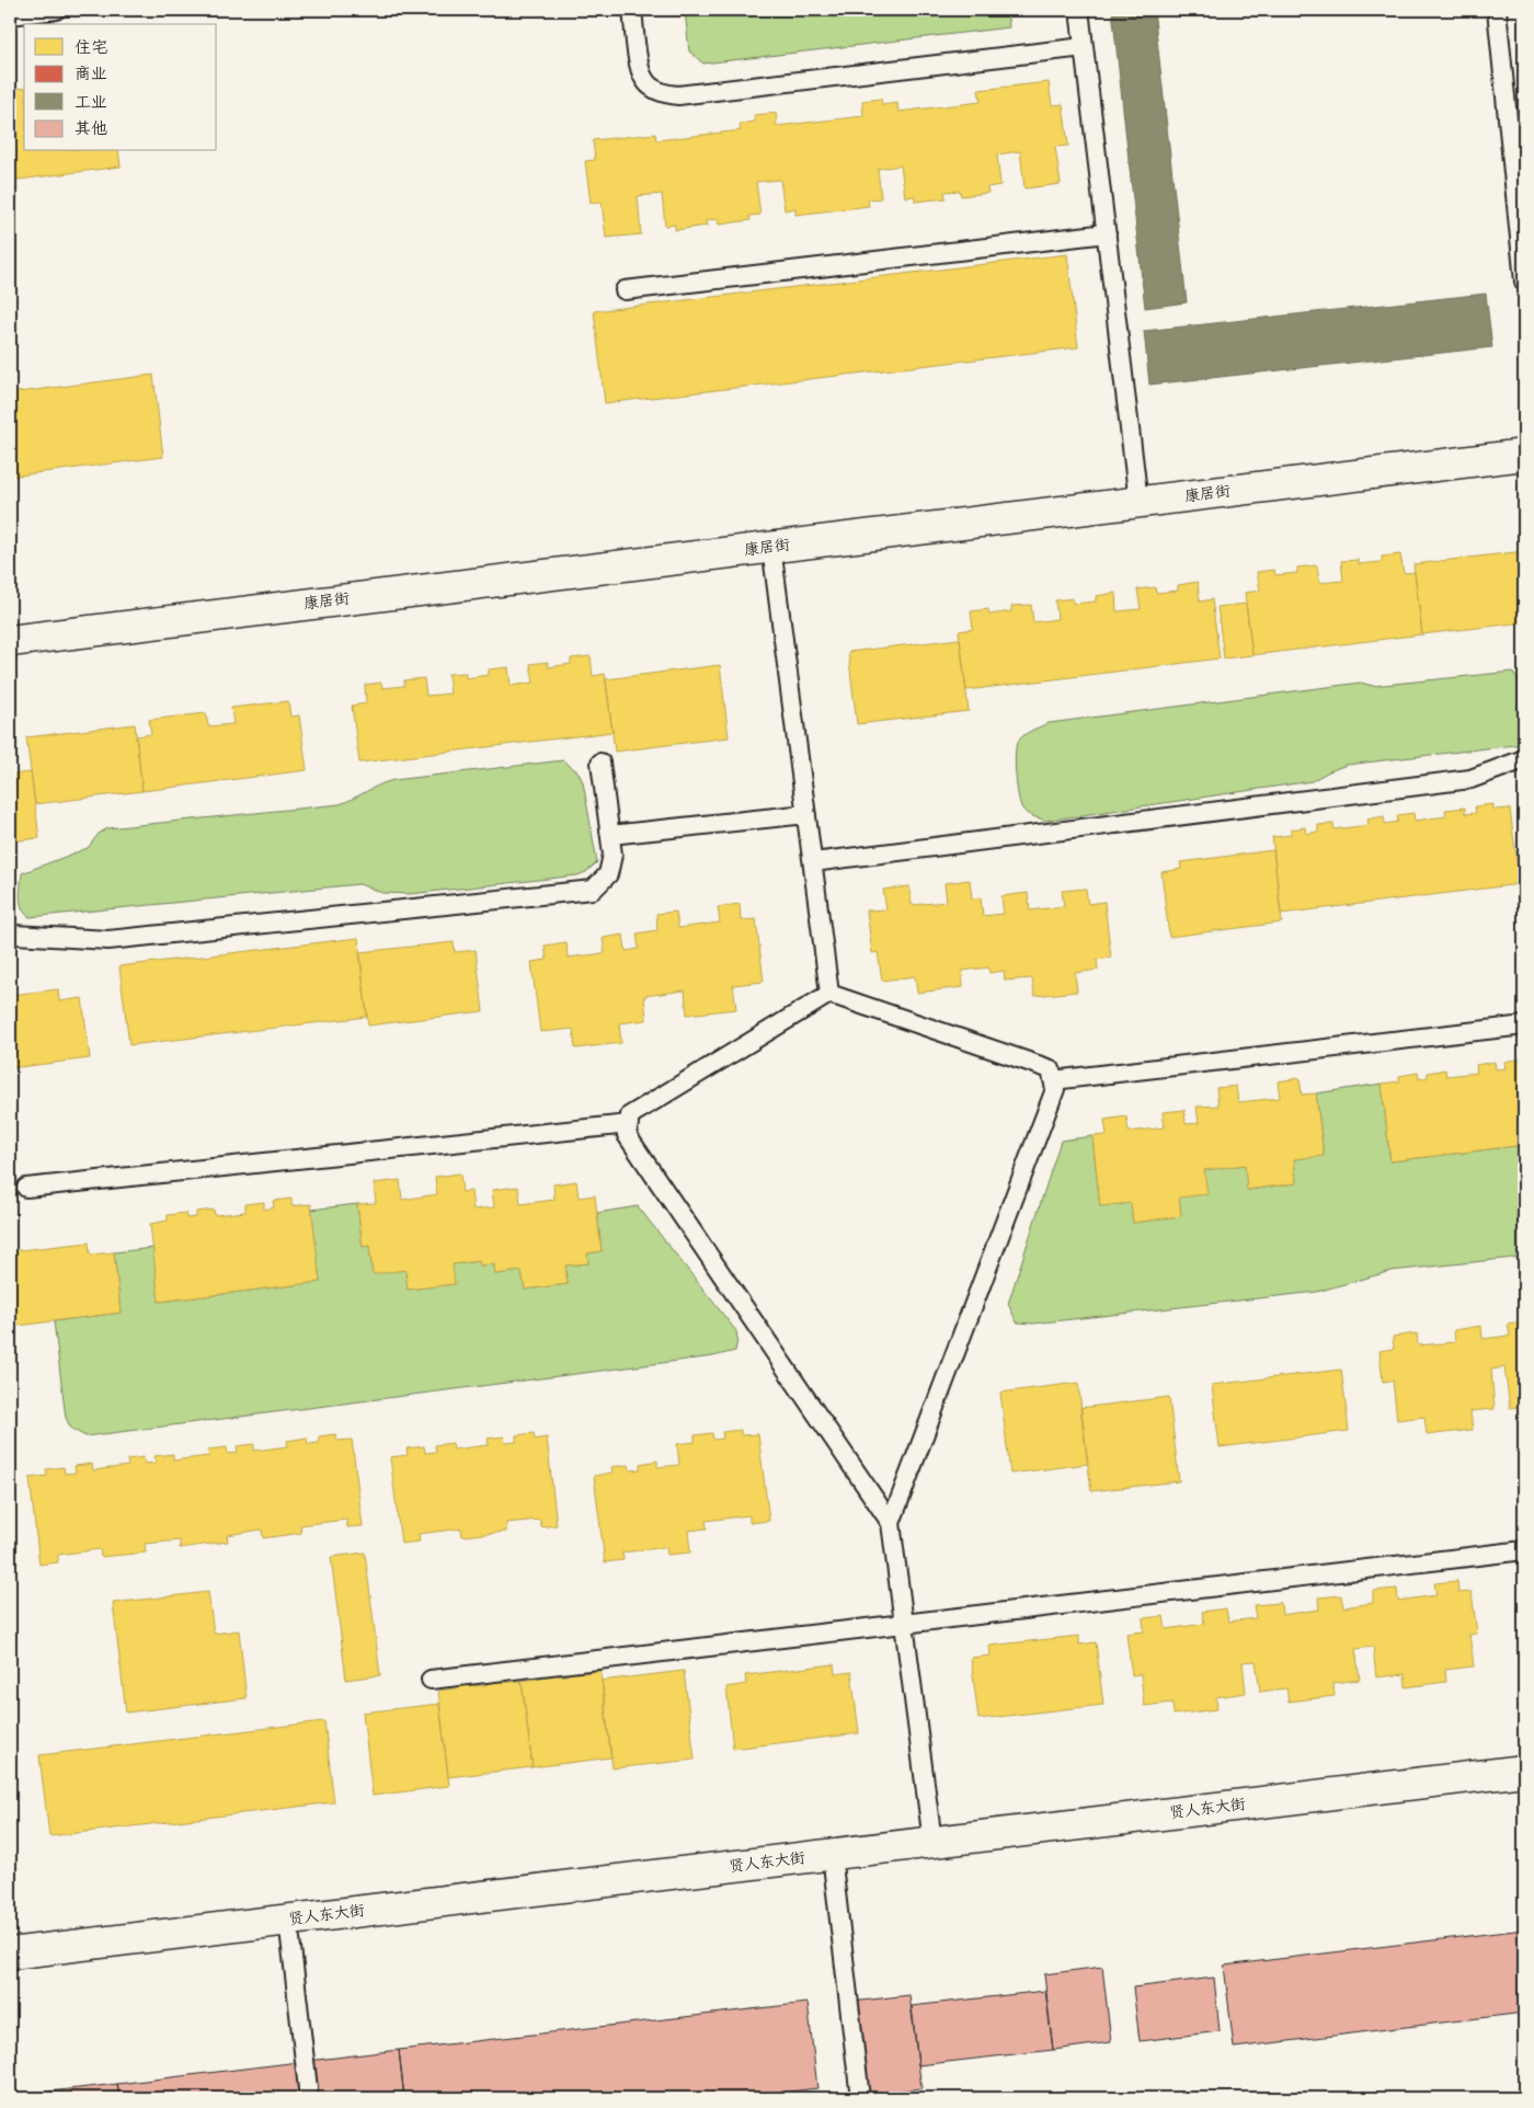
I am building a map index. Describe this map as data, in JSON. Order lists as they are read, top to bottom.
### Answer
{
  "streets": {
    "street": ["康居街", "贤人东大街"]
  },
  "legend": [
    "住宅",
    "商业",
    "工业",
    "其他"
  ]
}
